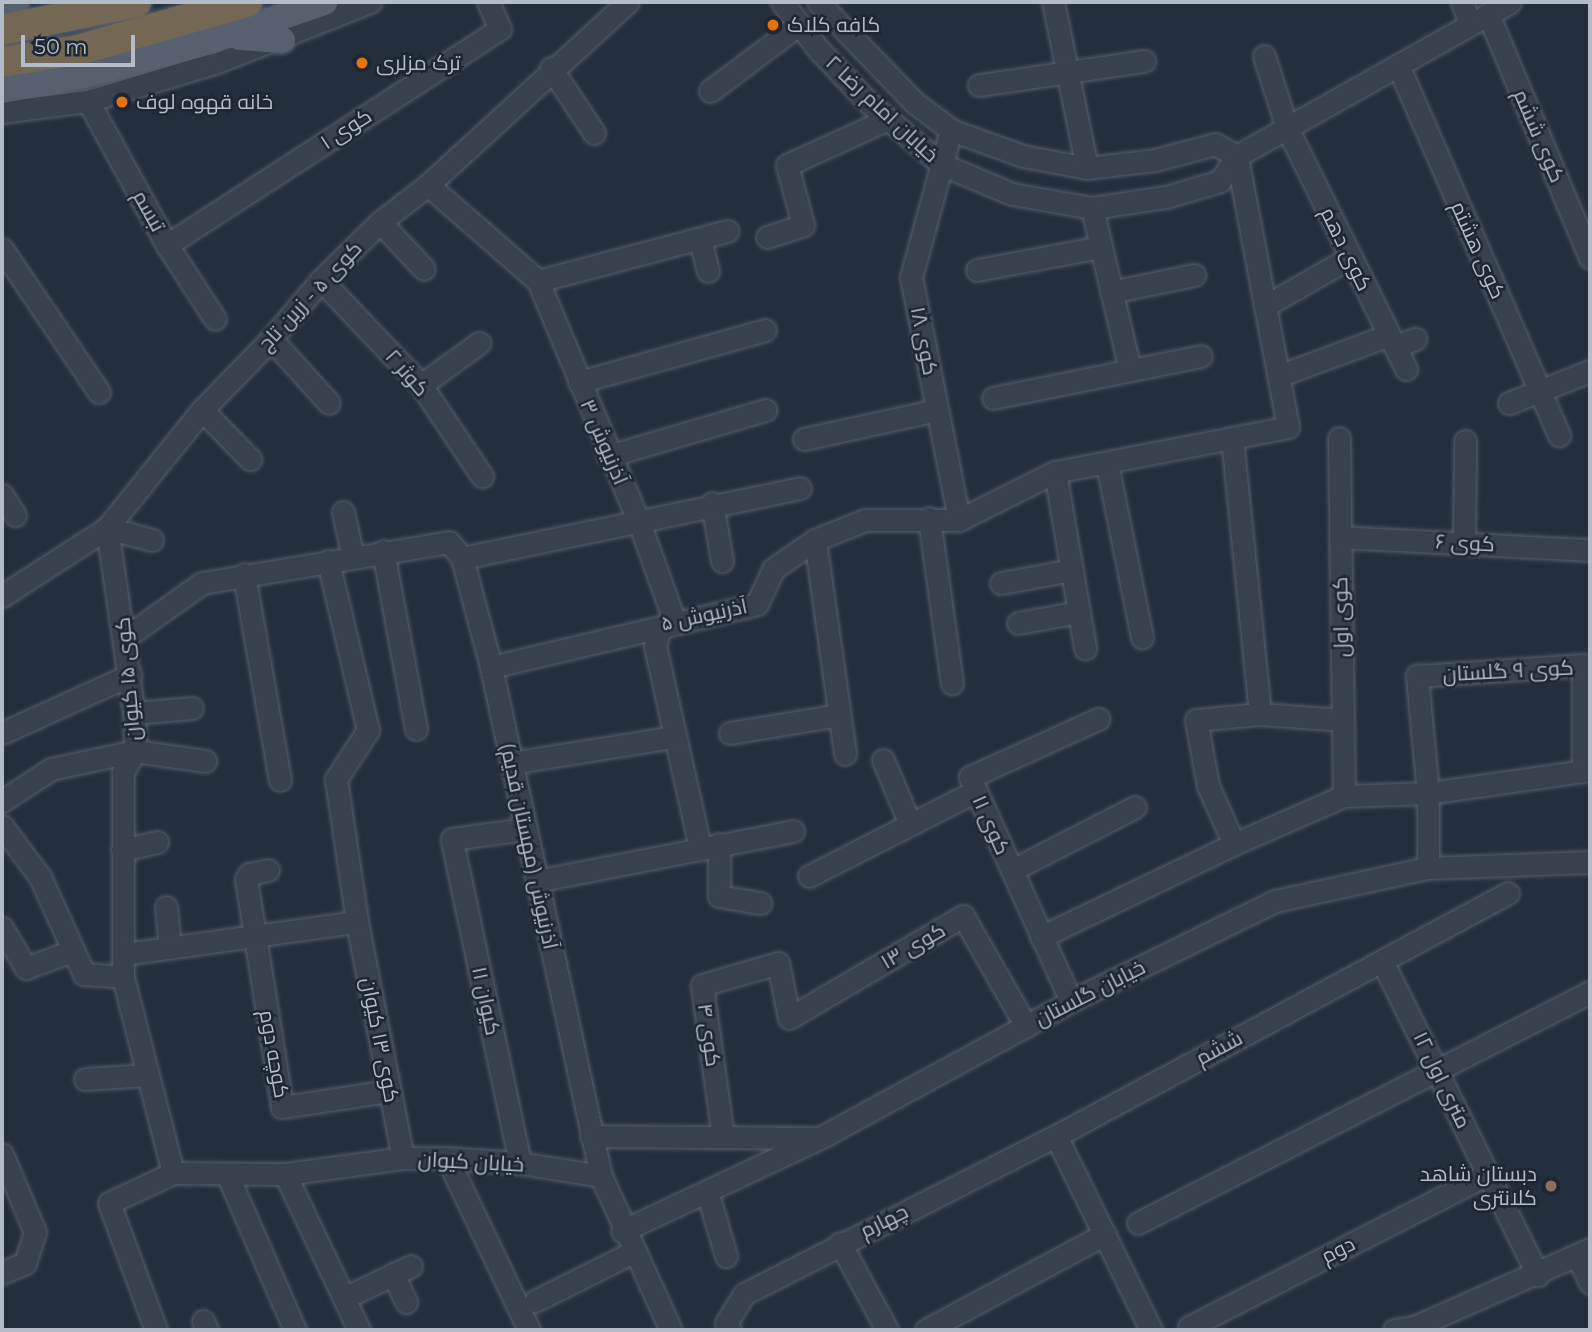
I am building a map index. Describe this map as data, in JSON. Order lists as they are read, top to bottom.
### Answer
{
  "streets": {
    "street": [
      "خیابان امام رضا ۲",
      "کوی ۱",
      "کوی ششم",
      "تبسم",
      "کوی دهم",
      "کوی هشتم",
      "کوی ۵ - زرین تاج",
      "کوی ۱۸",
      "کوثر ۲",
      "آذرنیوش ۳",
      "کوی ۶",
      "آذرنیوش ۵",
      "کوی اول",
      "کوی ۹ گلستان",
      "کوی ۱۵ کیوان",
      "کوی ۱۱",
      "آذرنیوش (مهستان قدیم)",
      "کوی ۱۳",
      "خیابان گلستان",
      "کیوان ۱۱",
      "کوی ۴",
      "کوی ۱۳ کیوان",
      "ششم",
      "کوچه دوم",
      "۱۲ متری اول",
      "خیابان کیوان",
      "چهارم",
      "دوم"
    ]
  },
  "crossings": [
    ["خیابان امام رضا ۲", "کوی ششم"],
    ["خیابان امام رضا ۲", "کوی دهم"],
    ["خیابان امام رضا ۲", "کوی هشتم"],
    ["خیابان امام رضا ۲", "کوی ۱۸"],
    ["کوی ۱", "تبسم"],
    ["کوی ۵ - زرین تاج", "کوثر ۲"],
    ["کوی ۵ - زرین تاج", "آذرنیوش ۳"],
    ["کوی ۵ - زرین تاج", "کوی ۱۵ کیوان"],
    ["کوی ۱۸", "آذرنیوش ۵"],
    ["آذرنیوش ۳", "آذرنیوش ۵"],
    ["کوی ۶", "کوی اول"],
    ["آذرنیوش ۵", "آذرنیوش (مهستان قدیم)"],
    ["کوی اول", "کوی ۹ گلستان"],
    ["کوی ۹ گلستان", "خیابان گلستان"],
    ["کوی ۱۵ کیوان", "خیابان کیوان"],
    ["کوی ۱۱", "خیابان گلستان"],
    ["آذرنیوش (مهستان قدیم)", "کیوان ۱۱"],
    ["آذرنیوش (مهستان قدیم)", "خیابان کیوان"],
    ["کوی ۱۳", "خیابان گلستان"],
    ["کوی ۱۳", "کوی ۴"],
    ["کیوان ۱۱", "خیابان کیوان"],
    ["کوی ۱۳ کیوان", "کوچه دوم"],
    ["کوی ۱۳ کیوان", "خیابان کیوان"],
    ["ششم", "۱۲ متری اول"],
    ["ششم", "چهارم"],
    ["۱۲ متری اول", "دوم"]
  ],
  "places": [
    "کافه کلاک",
    "ترک مزلری",
    "خانه قهوه لوف",
    "دبستان شاهد کلانتری"
  ],
  "scale_bar": "50 m"
}
